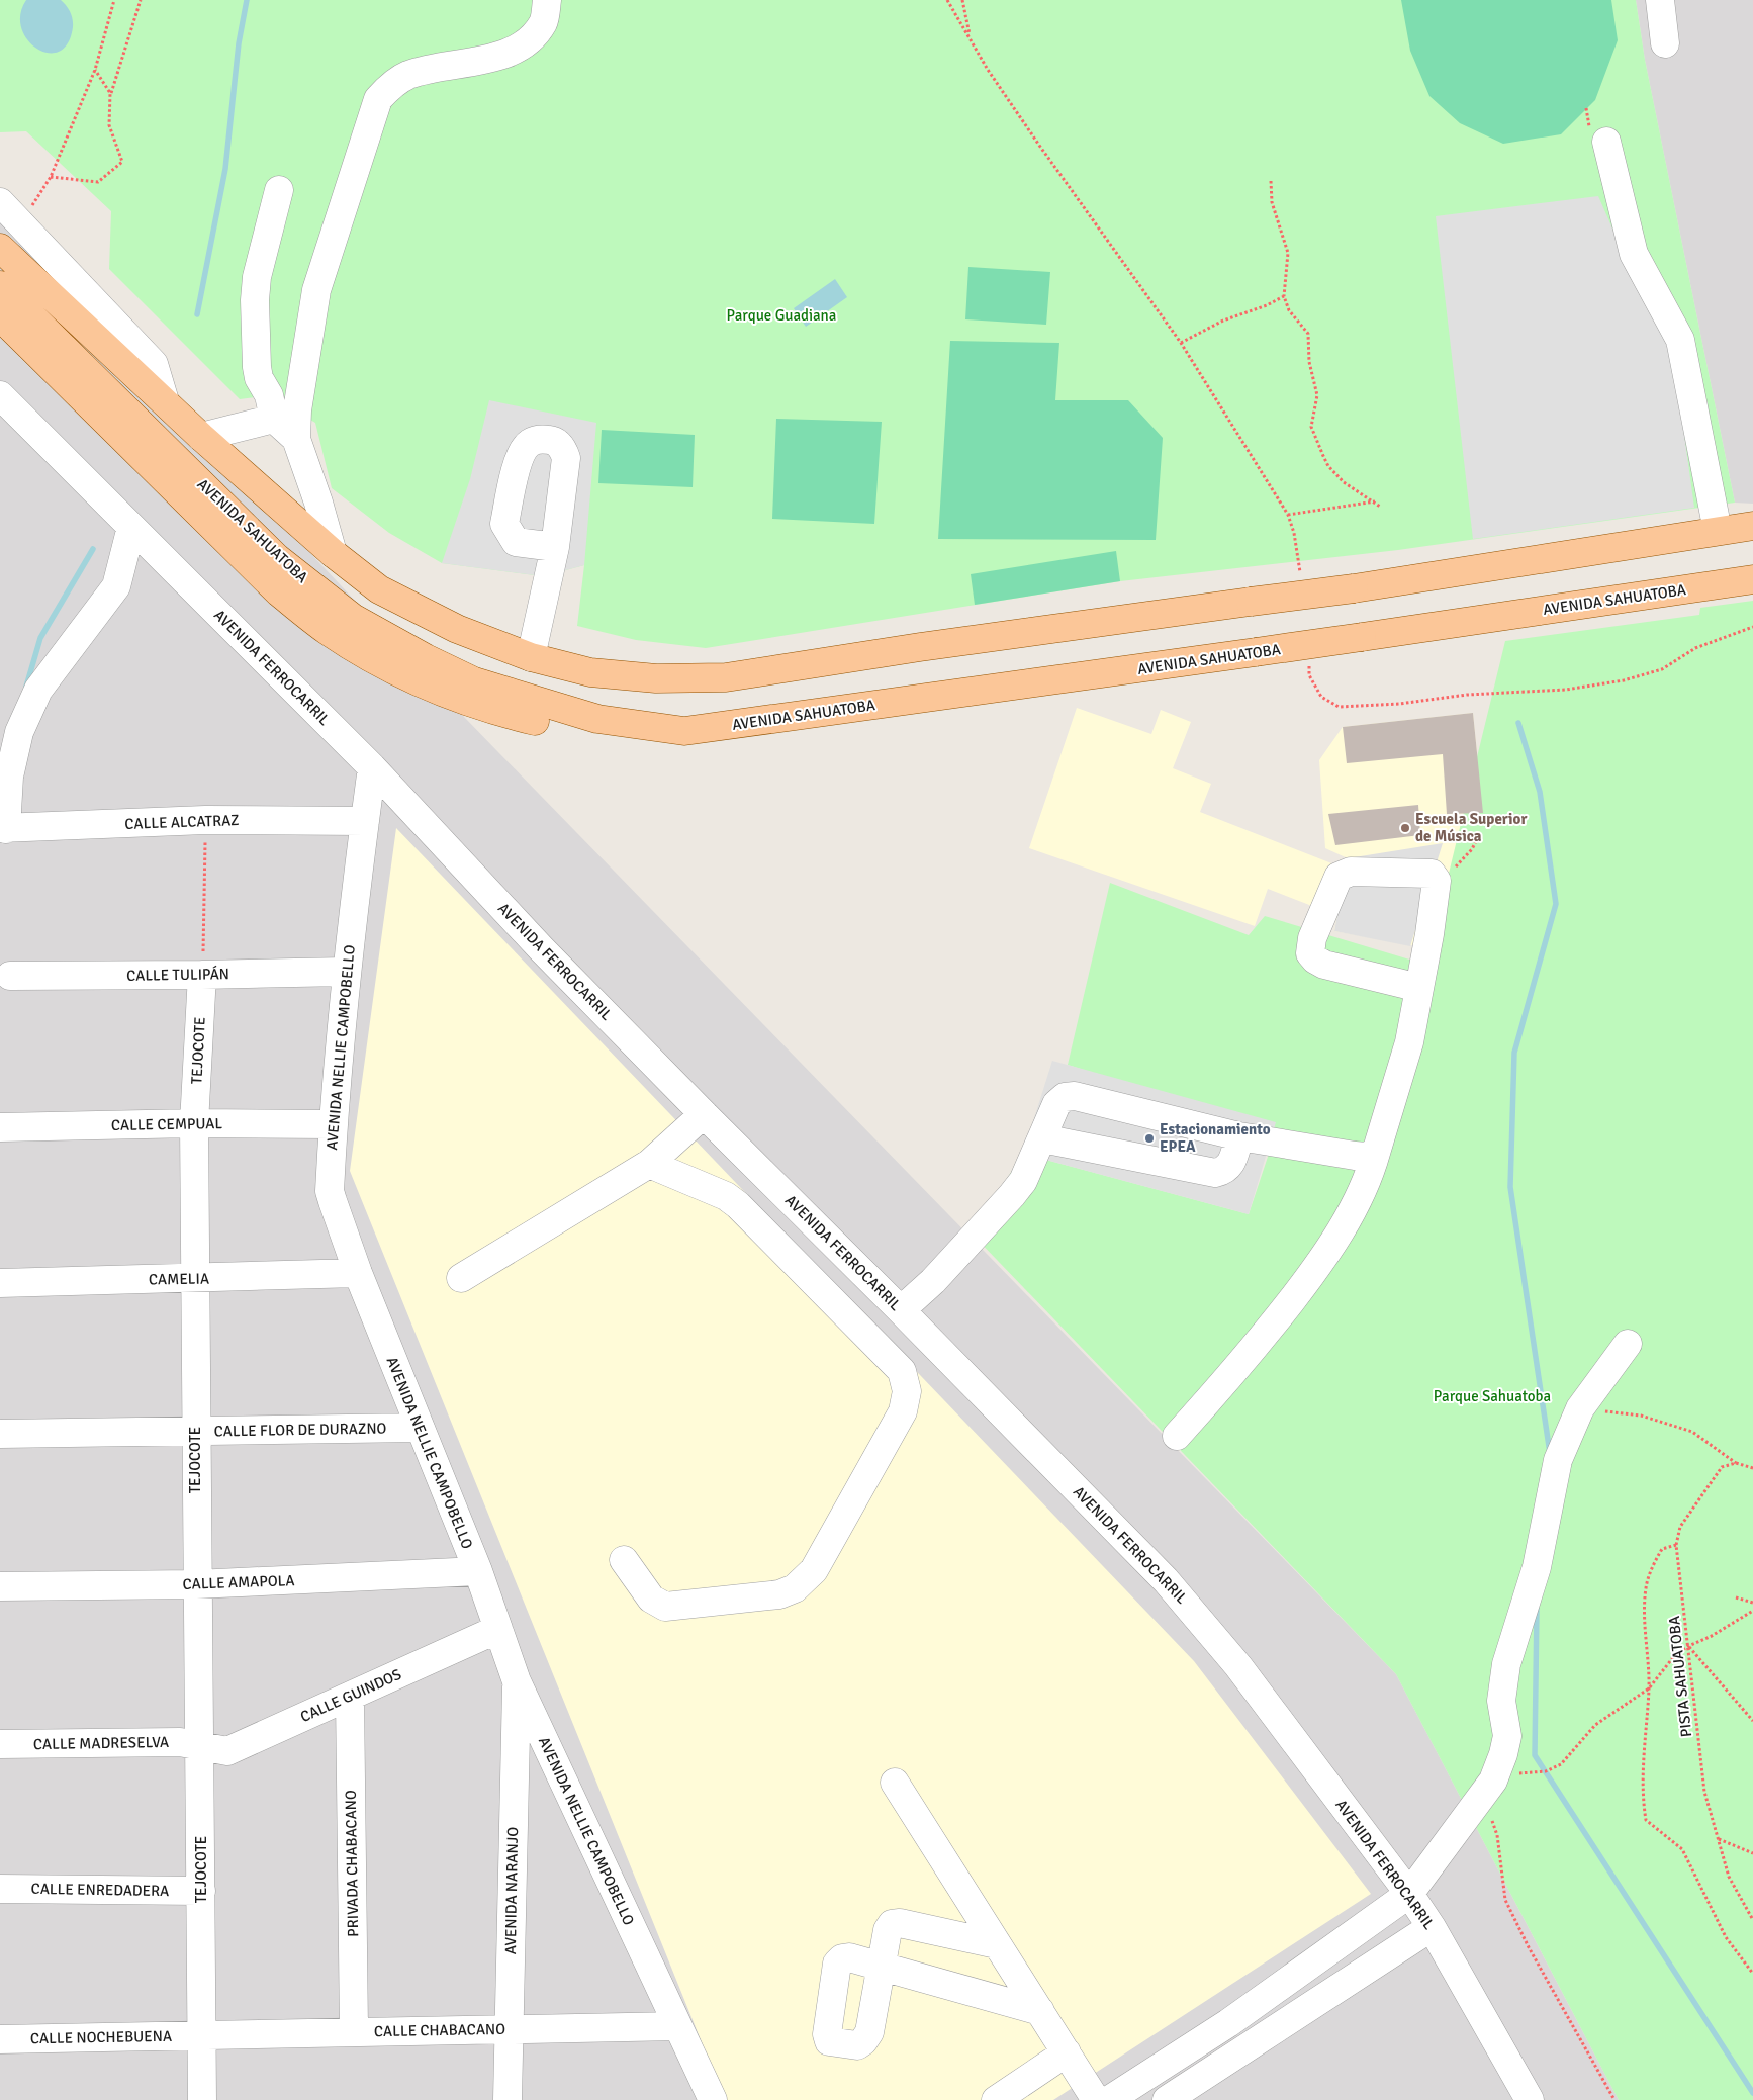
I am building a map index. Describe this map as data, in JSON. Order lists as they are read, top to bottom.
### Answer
{
  "streets": {
    "main road": ["AVENIDA SAHUATOBA"],
    "street": [
      "AVENIDA FERROCARRIL",
      "CALLE ALCATRAZ",
      "CALLE TULIPÁN",
      "AVENIDA NELLIE CAMPOBELLO",
      "TEJOCOTE",
      "CALLE CEMPUAL",
      "CAMELIA",
      "CALLE FLOR DE DURAZNO",
      "CALLE AMAPOLA",
      "CALLE GUINDOS",
      "CALLE MADRESELVA",
      "PRIVADA CHABACANO",
      "CALLE ENREDADERA",
      "AVENIDA NARANJO",
      "CALLE CHABACANO",
      "CALLE NOCHEBUENA"
    ],
    "path": ["PISTA SAHUATOBA"]
  },
  "crossings": [
    ["AVENIDA FERROCARRIL", "AVENIDA NELLIE CAMPOBELLO"],
    ["CALLE ALCATRAZ", "AVENIDA NELLIE CAMPOBELLO"],
    ["CALLE TULIPÁN", "AVENIDA NELLIE CAMPOBELLO"],
    ["CALLE TULIPÁN", "TEJOCOTE"],
    ["AVENIDA NELLIE CAMPOBELLO", "CALLE CEMPUAL"],
    ["AVENIDA NELLIE CAMPOBELLO", "CAMELIA"],
    ["AVENIDA NELLIE CAMPOBELLO", "CALLE FLOR DE DURAZNO"],
    ["AVENIDA NELLIE CAMPOBELLO", "CALLE AMAPOLA"],
    ["AVENIDA NELLIE CAMPOBELLO", "CALLE GUINDOS"],
    ["AVENIDA NELLIE CAMPOBELLO", "AVENIDA NARANJO"],
    ["AVENIDA NELLIE CAMPOBELLO", "CALLE CHABACANO"],
    ["TEJOCOTE", "CALLE CEMPUAL"],
    ["TEJOCOTE", "CAMELIA"],
    ["TEJOCOTE", "CALLE FLOR DE DURAZNO"],
    ["TEJOCOTE", "CALLE AMAPOLA"],
    ["TEJOCOTE", "CALLE GUINDOS"],
    ["TEJOCOTE", "CALLE MADRESELVA"],
    ["TEJOCOTE", "CALLE ENREDADERA"],
    ["TEJOCOTE", "CALLE CHABACANO"],
    ["TEJOCOTE", "CALLE NOCHEBUENA"],
    ["CALLE GUINDOS", "CALLE MADRESELVA"],
    ["CALLE GUINDOS", "PRIVADA CHABACANO"],
    ["PRIVADA CHABACANO", "CALLE CHABACANO"],
    ["AVENIDA NARANJO", "CALLE CHABACANO"],
    ["CALLE CHABACANO", "CALLE NOCHEBUENA"]
  ],
  "parks": ["Parque Guadiana", "Parque Sahuatoba"],
  "places": ["Escuela Superior de Música", "Estacionamiento EPEA"]
}
